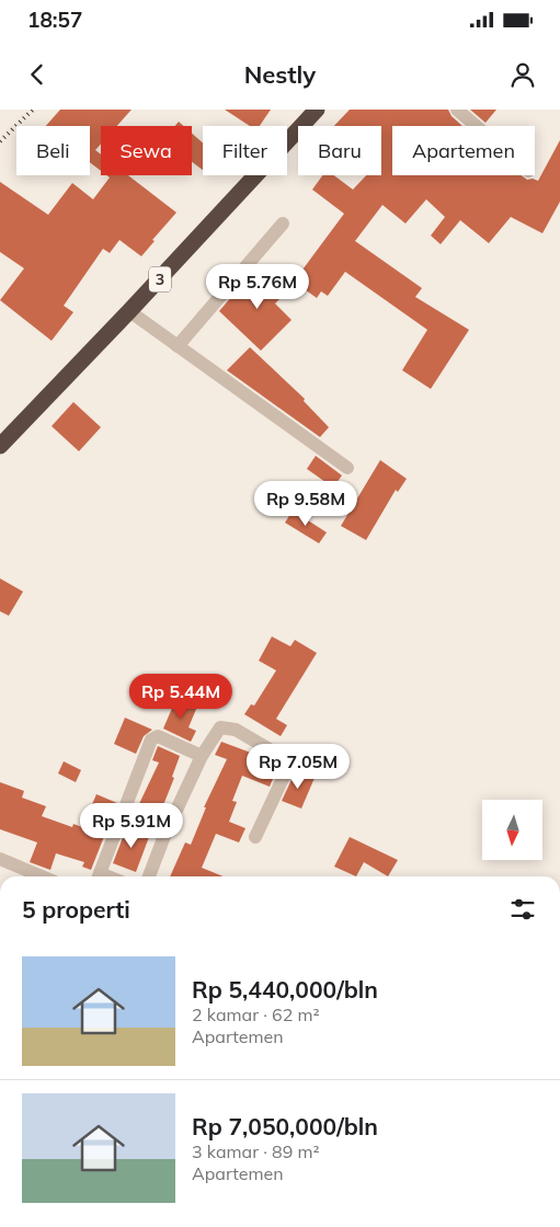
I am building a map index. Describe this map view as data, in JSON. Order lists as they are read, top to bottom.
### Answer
{
  "streets": {
    "highway": ["3"]
  },
  "north": "bottom",
  "page": {
    "status": "18:57",
    "header": "Nestly",
    "chip": [
      "Beli",
      "Sewa",
      "Filter",
      "Baru",
      "Apartemen"
    ],
    "price": [
      "Rp 5.76M",
      "Rp 9.58M",
      "Rp 5.44M",
      "Rp 7.05M",
      "Rp 5.91M"
    ],
    "heading": "5 properti",
    "list": [
      {
        "name": "Rp 5,440,000/bln",
        "note": "2 kamar · 62 m² · Apartemen"
      },
      {
        "name": "Rp 7,050,000/bln",
        "note": "3 kamar · 89 m² · Apartemen"
      }
    ]
  }
}
